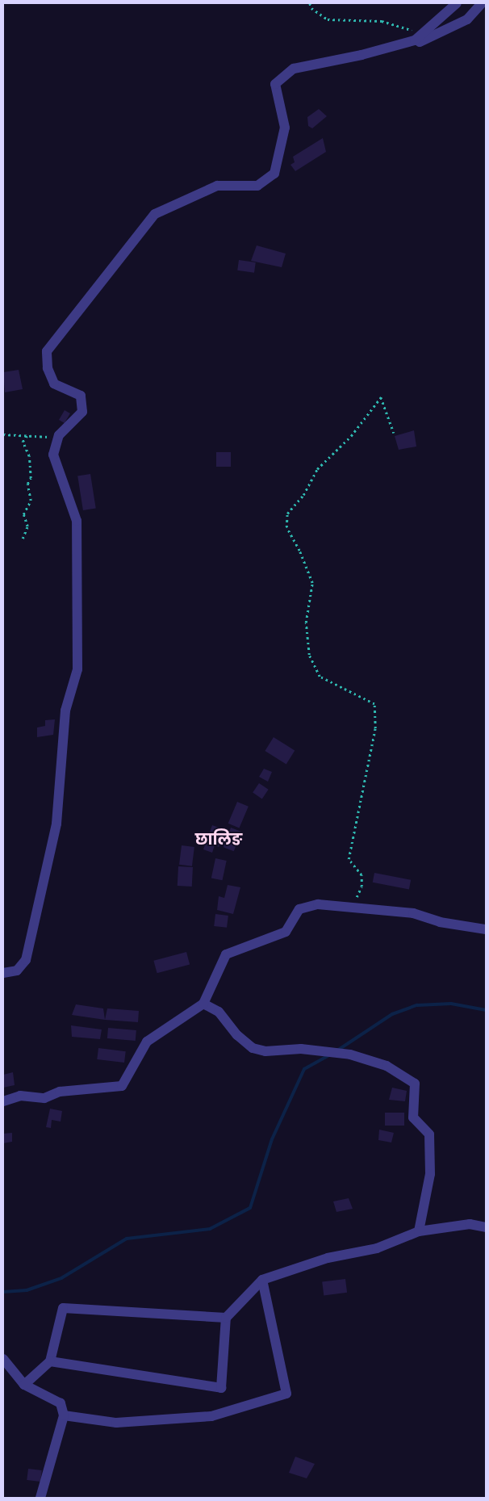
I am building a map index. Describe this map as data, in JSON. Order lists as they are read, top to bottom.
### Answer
{
  "districts": ["छालिङ"]
}
